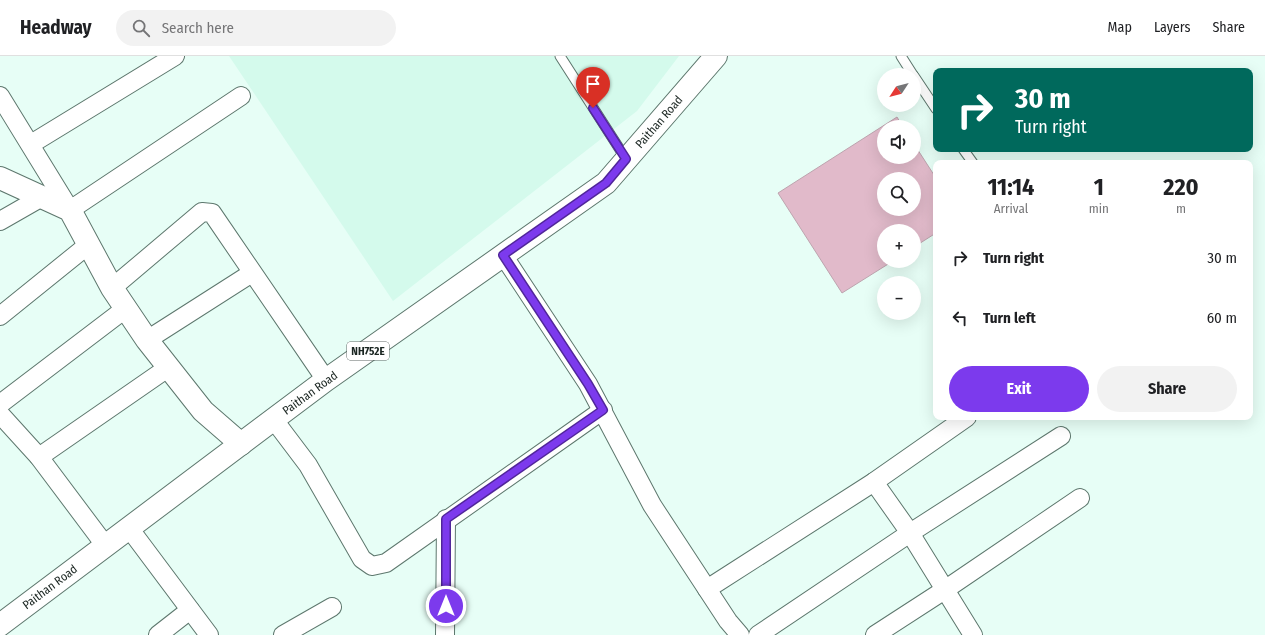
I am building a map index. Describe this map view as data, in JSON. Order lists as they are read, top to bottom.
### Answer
{
  "streets": {
    "main road": ["Paithan Road", "NH752E"]
  },
  "north": "bottom left",
  "page": {
    "header": "Headway",
    "search": "Search here",
    "nav": ["Map", "Layers", "Share"],
    "map_buttons": ["+", "−"],
    "turn": ["30 m", "Turn right"],
    "eta": [
      "11:14",
      "Arrival",
      "1",
      "min",
      "220",
      "m"
    ],
    "list": [
      {
        "name": "Turn right",
        "value": "30 m"
      },
      {
        "name": "Turn left",
        "value": "60 m"
      }
    ],
    "buttons": ["Exit", "Share"]
  }
}
